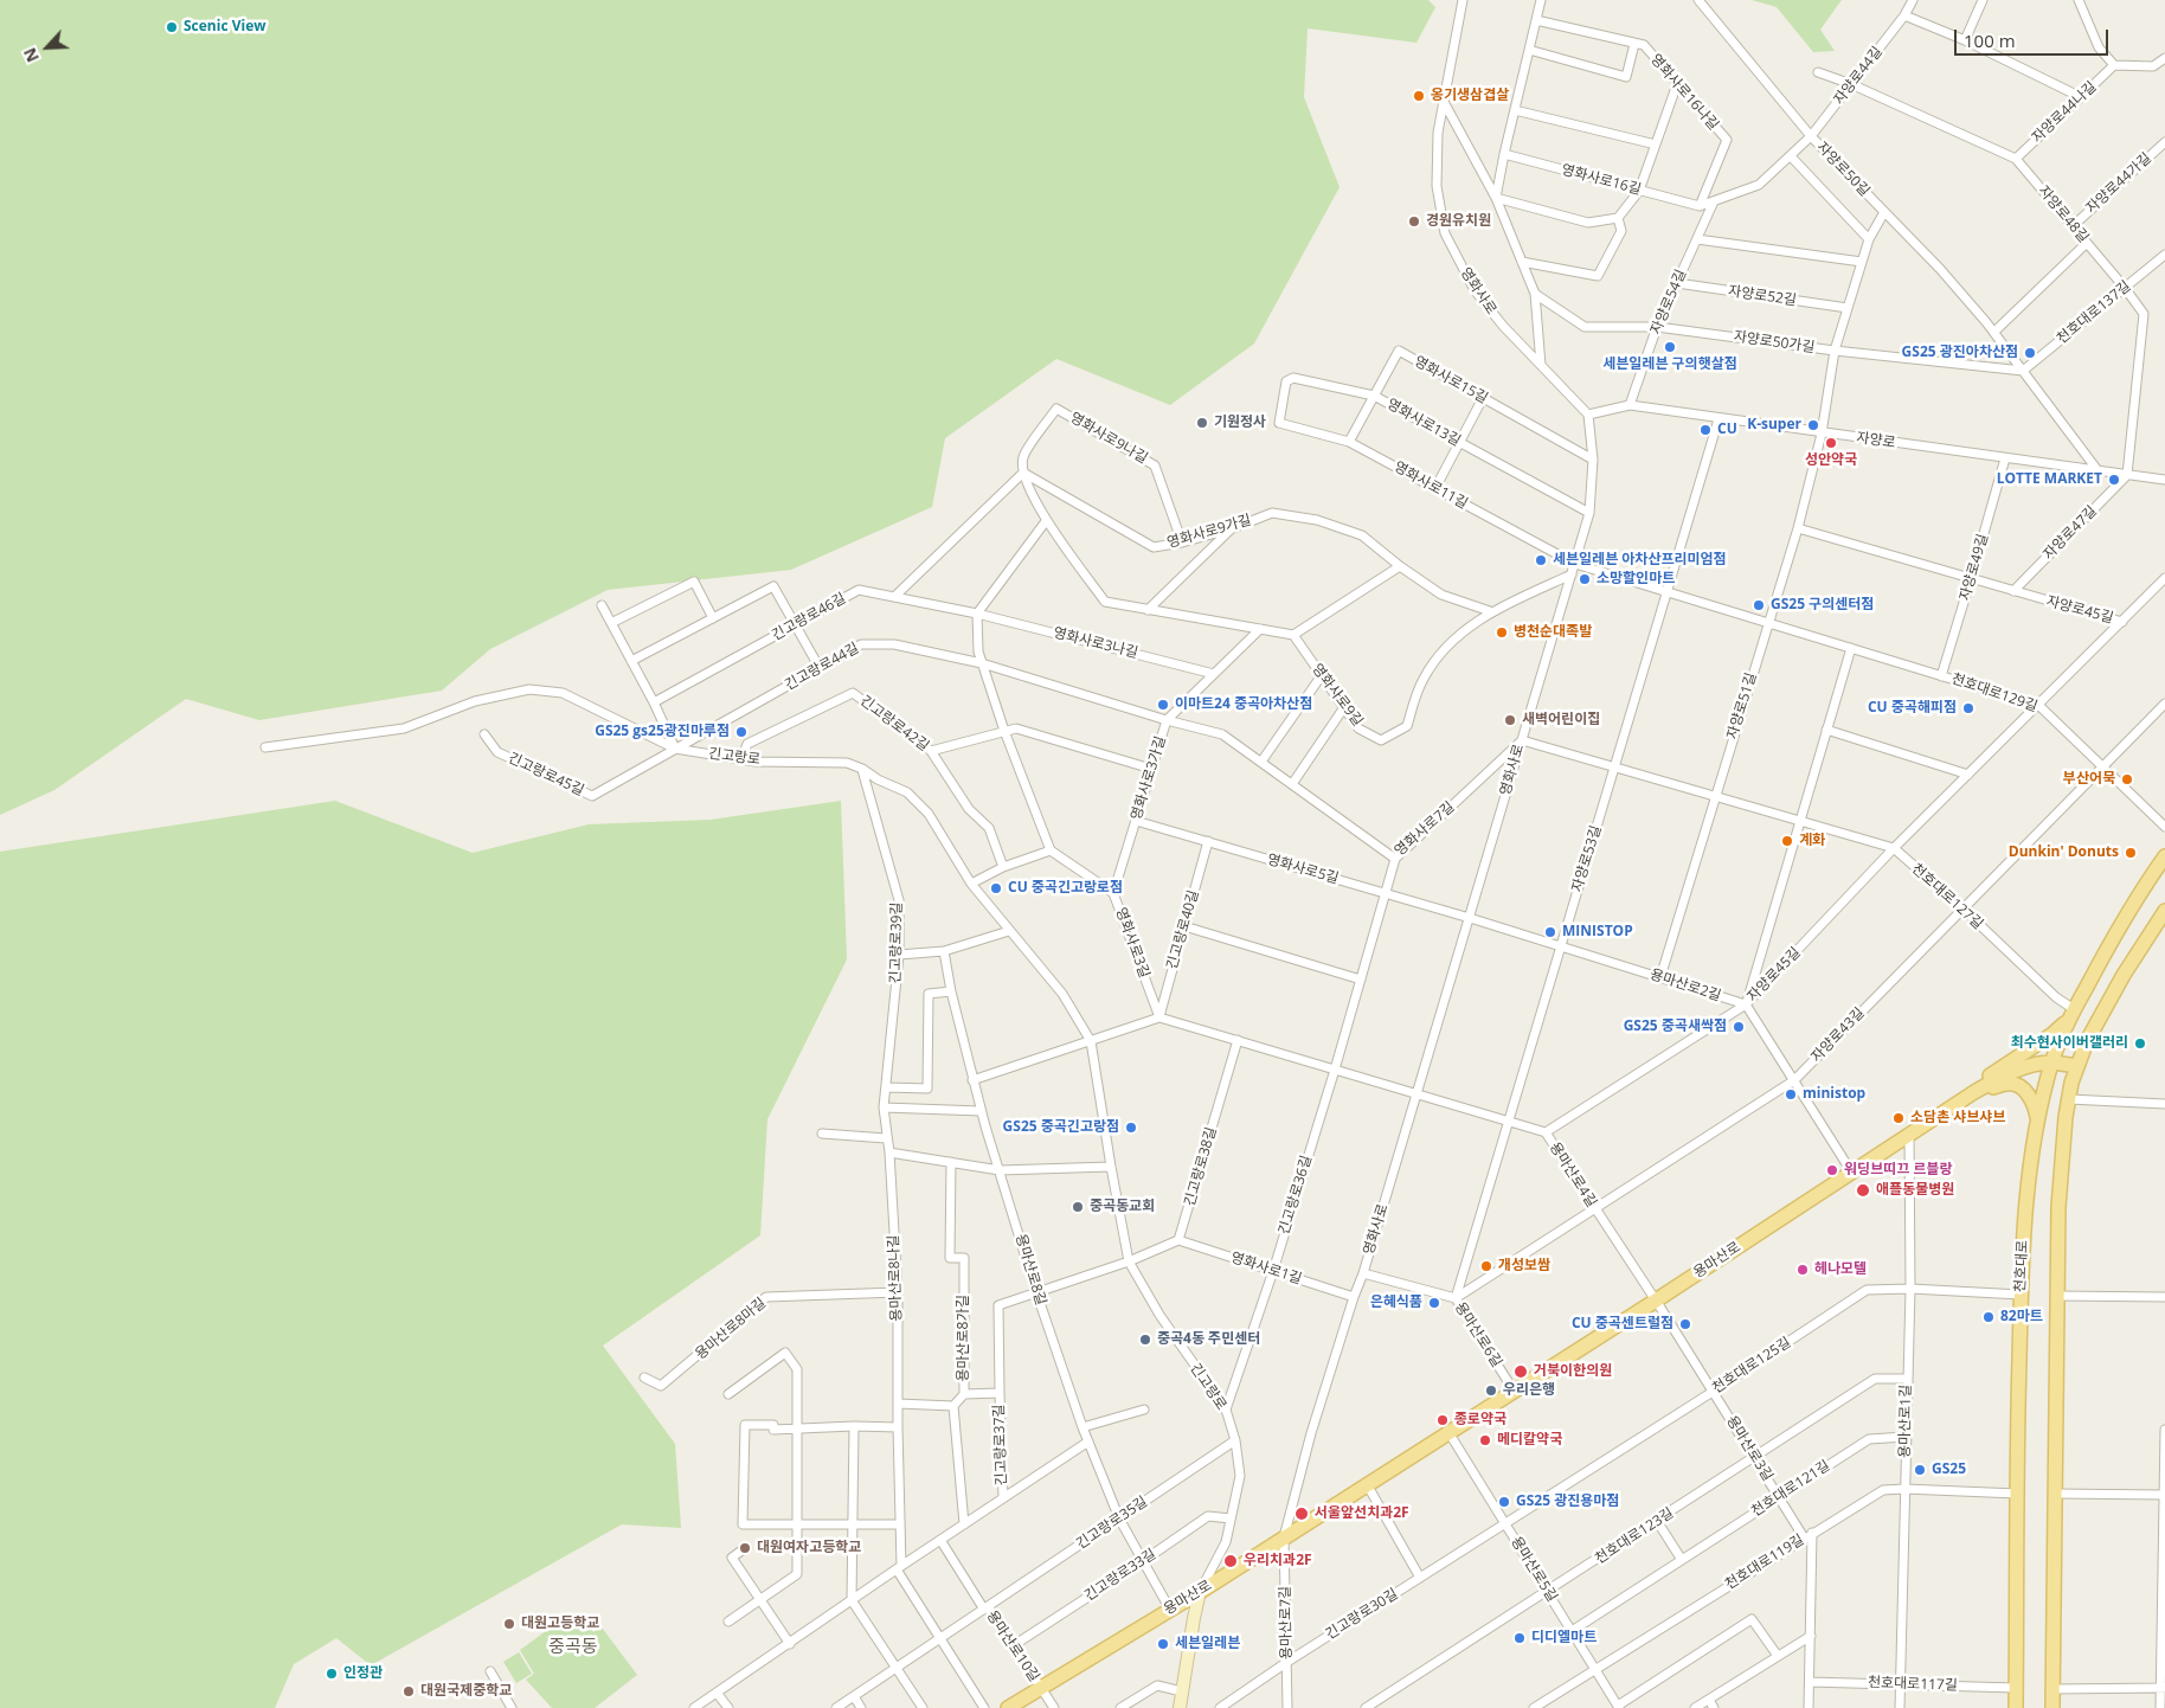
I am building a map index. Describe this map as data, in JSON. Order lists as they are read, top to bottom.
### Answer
{
  "streets": {
    "main road": ["긴고랑로", "용마산로", "천호대로"],
    "street": [
      "자양로44길",
      "영화사로16나길",
      "자양로44나길",
      "자양로50길",
      "영화사로16길",
      "자양로44가길",
      "자양로48길",
      "영화사로",
      "자양로52길",
      "자양로54길",
      "천호대로137길",
      "자양로50가길",
      "영화사로15길",
      "영화사로13길",
      "영화사로9나길",
      "자양로",
      "영화사로11길",
      "영화사로9가길",
      "자양로47길",
      "자양로49길",
      "자양로45길",
      "긴고랑로46길",
      "영화사로3나길",
      "긴고랑로44길",
      "천호대로129길",
      "영화사로9길",
      "자양로51길",
      "긴고랑로42길",
      "긴고랑로45길",
      "영화사로3가길",
      "영화사로7길",
      "자양로53길",
      "영화사로5길",
      "천호대로127길",
      "긴고랑로40길",
      "긴고랑로39길",
      "영화사로3길",
      "용마산로2길",
      "자양로43길",
      "긴고랑로38길",
      "용마산로4길",
      "긴고랑로36길",
      "영화사로1길",
      "용마산로8길",
      "용마산로8나길",
      "용마산로8마길",
      "용마산로6길",
      "용마산로8가길",
      "천호대로125길",
      "용마산로1길",
      "긴고랑로37길",
      "용마산로3길",
      "천호대로121길",
      "긴고랑로35길",
      "천호대로123길",
      "천호대로119길",
      "용마산로5길",
      "긴고랑로33길",
      "긴고랑로30길",
      "용마산로7길",
      "용마산로10길",
      "천호대로117길"
    ]
  },
  "crossings": [
    ["자양로44길", "자양로50길"],
    ["자양로44길", "자양로48길"],
    ["영화사로16나길", "영화사로16길"],
    ["자양로44나길", "자양로48길"],
    ["자양로50길", "천호대로137길"],
    ["자양로50길", "자양로50가길"],
    ["자양로50길", "자양로"],
    ["자양로44가길", "자양로48길"],
    ["자양로48길", "천호대로137길"],
    ["자양로48길", "자양로"],
    ["자양로48길", "자양로47길"],
    ["영화사로", "영화사로15길"],
    ["영화사로", "영화사로13길"],
    ["영화사로", "자양로"],
    ["영화사로", "영화사로11길"],
    ["영화사로", "천호대로129길"],
    ["영화사로", "영화사로9길"],
    ["영화사로", "영화사로7길"],
    ["영화사로", "영화사로5길"],
    ["영화사로", "천호대로127길"],
    ["영화사로", "용마산로2길"],
    ["영화사로", "용마산로4길"],
    ["영화사로", "용마산로"],
    ["영화사로", "영화사로1길"],
    ["영화사로", "용마산로6길"],
    ["영화사로", "용마산로7길"],
    ["자양로52길", "자양로54길"],
    ["자양로54길", "자양로50가길"],
    ["자양로54길", "자양로"],
    ["천호대로137길", "자양로50가길"],
    ["영화사로15길", "영화사로13길"],
    ["영화사로15길", "영화사로11길"],
    ["영화사로13길", "영화사로11길"],
    ["영화사로9나길", "영화사로9가길"],
    ["자양로", "자양로47길"],
    ["자양로", "자양로49길"],
    ["자양로", "자양로51길"],
    ["자양로", "자양로53길"],
    ["영화사로11길", "천호대로129길"],
    ["영화사로9가길", "영화사로9길"],
    ["자양로47길", "자양로45길"],
    ["자양로49길", "자양로45길"],
    ["자양로49길", "천호대로129길"],
    ["자양로45길", "천호대로129길"],
    ["자양로45길", "자양로51길"],
    ["자양로45길", "천호대로127길"],
    ["자양로45길", "용마산로2길"],
    ["자양로45길", "용마산로4길"],
    ["긴고랑로46길", "영화사로3나길"],
    ["영화사로3나길", "영화사로3가길"],
    ["긴고랑로44길", "긴고랑로"],
    ["긴고랑로44길", "긴고랑로45길"],
    ["긴고랑로44길", "영화사로7길"],
    ["천호대로129길", "자양로51길"],
    ["천호대로129길", "자양로53길"],
    ["천호대로129길", "자양로43길"],
    ["자양로51길", "천호대로127길"],
    ["자양로51길", "용마산로2길"],
    ["긴고랑로42길", "긴고랑로"],
    ["긴고랑로", "긴고랑로45길"],
    ["긴고랑로", "긴고랑로39길"],
    ["긴고랑로", "긴고랑로36길"],
    ["긴고랑로", "용마산로"],
    ["긴고랑로", "긴고랑로37길"],
    ["긴고랑로", "긴고랑로35길"],
    ["긴고랑로", "긴고랑로33길"],
    ["영화사로3가길", "영화사로7길"],
    ["영화사로3가길", "영화사로5길"],
    ["영화사로3가길", "영화사로3길"],
    ["영화사로7길", "천호대로127길"],
    ["영화사로7길", "긴고랑로36길"],
    ["자양로53길", "천호대로127길"],
    ["자양로53길", "용마산로2길"],
    ["자양로53길", "자양로43길"],
    ["자양로53길", "용마산로4길"],
    ["자양로53길", "용마산로6길"],
    ["영화사로5길", "긴고랑로40길"],
    ["영화사로5길", "용마산로2길"],
    ["영화사로5길", "긴고랑로36길"],
    ["천호대로127길", "자양로43길"],
    ["천호대로127길", "천호대로"],
    ["긴고랑로40길", "영화사로3길"],
    ["긴고랑로39길", "용마산로8나길"],
    ["자양로43길", "용마산로4길"],
    ["자양로43길", "용마산로6길"],
    ["긴고랑로38길", "영화사로1길"],
    ["용마산로4길", "용마산로"],
    ["용마산로4길", "용마산로3길"],
    ["긴고랑로36길", "영화사로1길"],
    ["용마산로", "천호대로"],
    ["용마산로", "용마산로8길"],
    ["용마산로", "용마산로6길"],
    ["용마산로", "용마산로1길"],
    ["용마산로", "용마산로3길"],
    ["용마산로", "용마산로5길"],
    ["용마산로", "용마산로7길"],
    ["용마산로", "용마산로10길"],
    ["천호대로", "천호대로125길"],
    ["천호대로", "천호대로119길"],
    ["천호대로", "천호대로117길"],
    ["용마산로8길", "긴고랑로37길"],
    ["용마산로8길", "긴고랑로35길"],
    ["용마산로8길", "긴고랑로33길"],
    ["용마산로8나길", "용마산로8마길"],
    ["용마산로8가길", "긴고랑로37길"],
    ["천호대로125길", "용마산로1길"],
    ["천호대로125길", "용마산로3길"],
    ["천호대로125길", "용마산로5길"],
    ["천호대로125길", "긴고랑로30길"],
    ["용마산로1길", "천호대로121길"],
    ["용마산로1길", "천호대로123길"],
    ["용마산로1길", "천호대로119길"],
    ["용마산로1길", "천호대로117길"],
    ["용마산로3길", "천호대로121길"],
    ["용마산로3길", "천호대로123길"],
    ["용마산로3길", "천호대로119길"],
    ["천호대로121길", "용마산로5길"],
    ["긴고랑로35길", "용마산로10길"],
    ["천호대로123길", "용마산로5길"],
    ["천호대로119길", "용마산로5길"],
    ["용마산로5길", "긴고랑로30길"],
    ["긴고랑로33길", "용마산로10길"],
    ["긴고랑로30길", "용마산로7길"]
  ],
  "districts": ["중곡동"],
  "places": [
    "Scenic View",
    "옹기생삼겹살",
    "경원유치원",
    "세븐일레븐 구의햇살점",
    "GS25 광진아차산점",
    "기원정사",
    "K-super",
    "CU",
    "성안약국",
    "LOTTE MARKET",
    "세븐일레븐 아차산프리미엄점",
    "소망할인마트",
    "GS25 구의센터점",
    "병천순대족발",
    "이마트24 중곡아차산점",
    "CU 중곡해피점",
    "새벽어린이집",
    "GS25 gs25광진마루점",
    "부산어묵",
    "계화",
    "Dunkin' Donuts",
    "CU 중곡긴고랑로점",
    "MINISTOP",
    "GS25 중곡새싹점",
    "최수현사이버갤러리",
    "ministop",
    "소담촌 샤브샤브",
    "GS25 중곡긴고랑점",
    "워딩브띠끄 르블랑",
    "애플동물병원",
    "중곡동교회",
    "개성보쌈",
    "헤나모텔",
    "은혜식품",
    "82마트",
    "CU 중곡센트럴점",
    "중곡4동 주민센터",
    "거북이한의원",
    "우리은행",
    "종로약국",
    "메디칼약국",
    "GS25",
    "GS25 광진용마점",
    "서울앞선치과2F",
    "대원여자고등학교",
    "우리치과2F",
    "대원고등학교",
    "디디엘마트",
    "세븐일레븐",
    "인정관",
    "대원국제중학교"
  ],
  "scale_bar": "100 m",
  "north": "bottom left"
}
